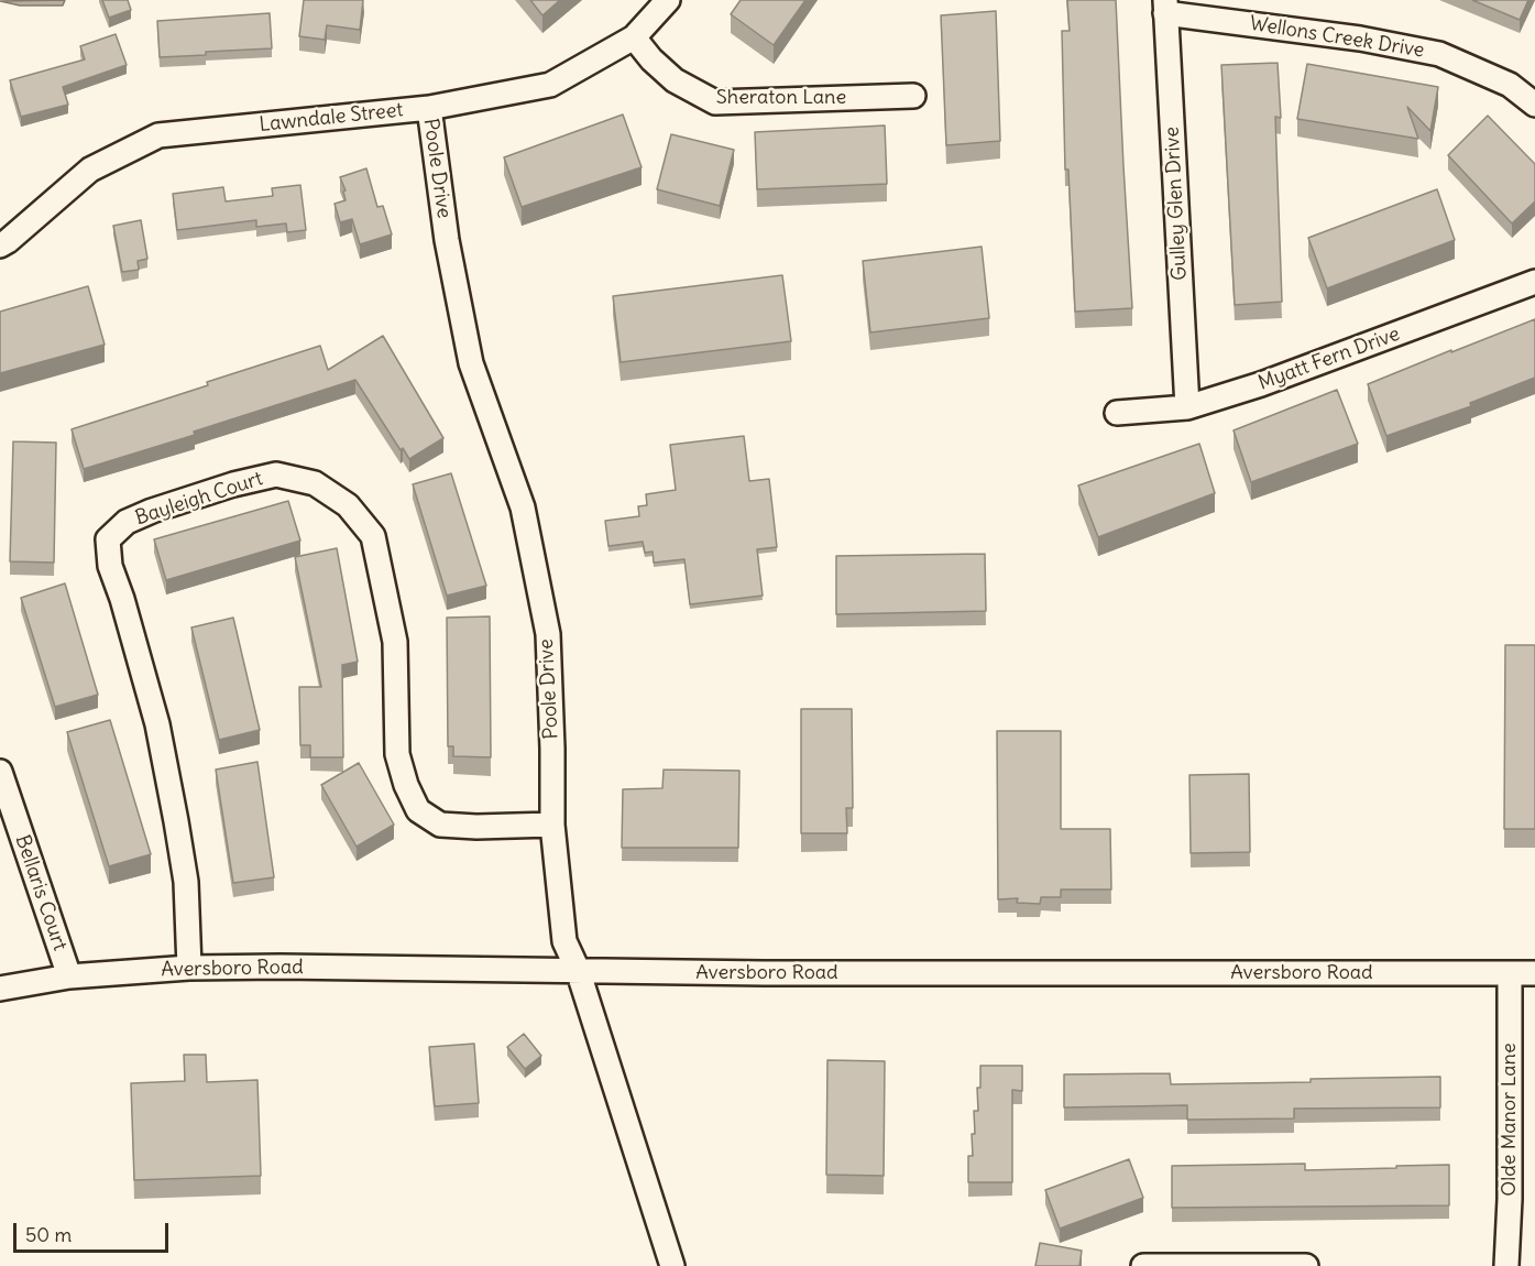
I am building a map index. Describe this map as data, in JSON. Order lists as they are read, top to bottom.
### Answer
{
  "streets": {
    "street": [
      "Wellons Creek Drive",
      "Sheraton Lane",
      "Lawndale Street",
      "Poole Drive",
      "Gulley Glen Drive",
      "Myatt Fern Drive",
      "Bayleigh Court",
      "Bellaris Court",
      "Aversboro Road",
      "Olde Manor Lane"
    ]
  },
  "crossings": [
    ["Wellons Creek Drive", "Gulley Glen Drive"],
    ["Sheraton Lane", "Lawndale Street"],
    ["Lawndale Street", "Poole Drive"],
    ["Poole Drive", "Bayleigh Court"],
    ["Poole Drive", "Aversboro Road"],
    ["Gulley Glen Drive", "Myatt Fern Drive"],
    ["Bayleigh Court", "Aversboro Road"],
    ["Bellaris Court", "Aversboro Road"],
    ["Aversboro Road", "Olde Manor Lane"]
  ],
  "scale_bar": "50 m"
}
